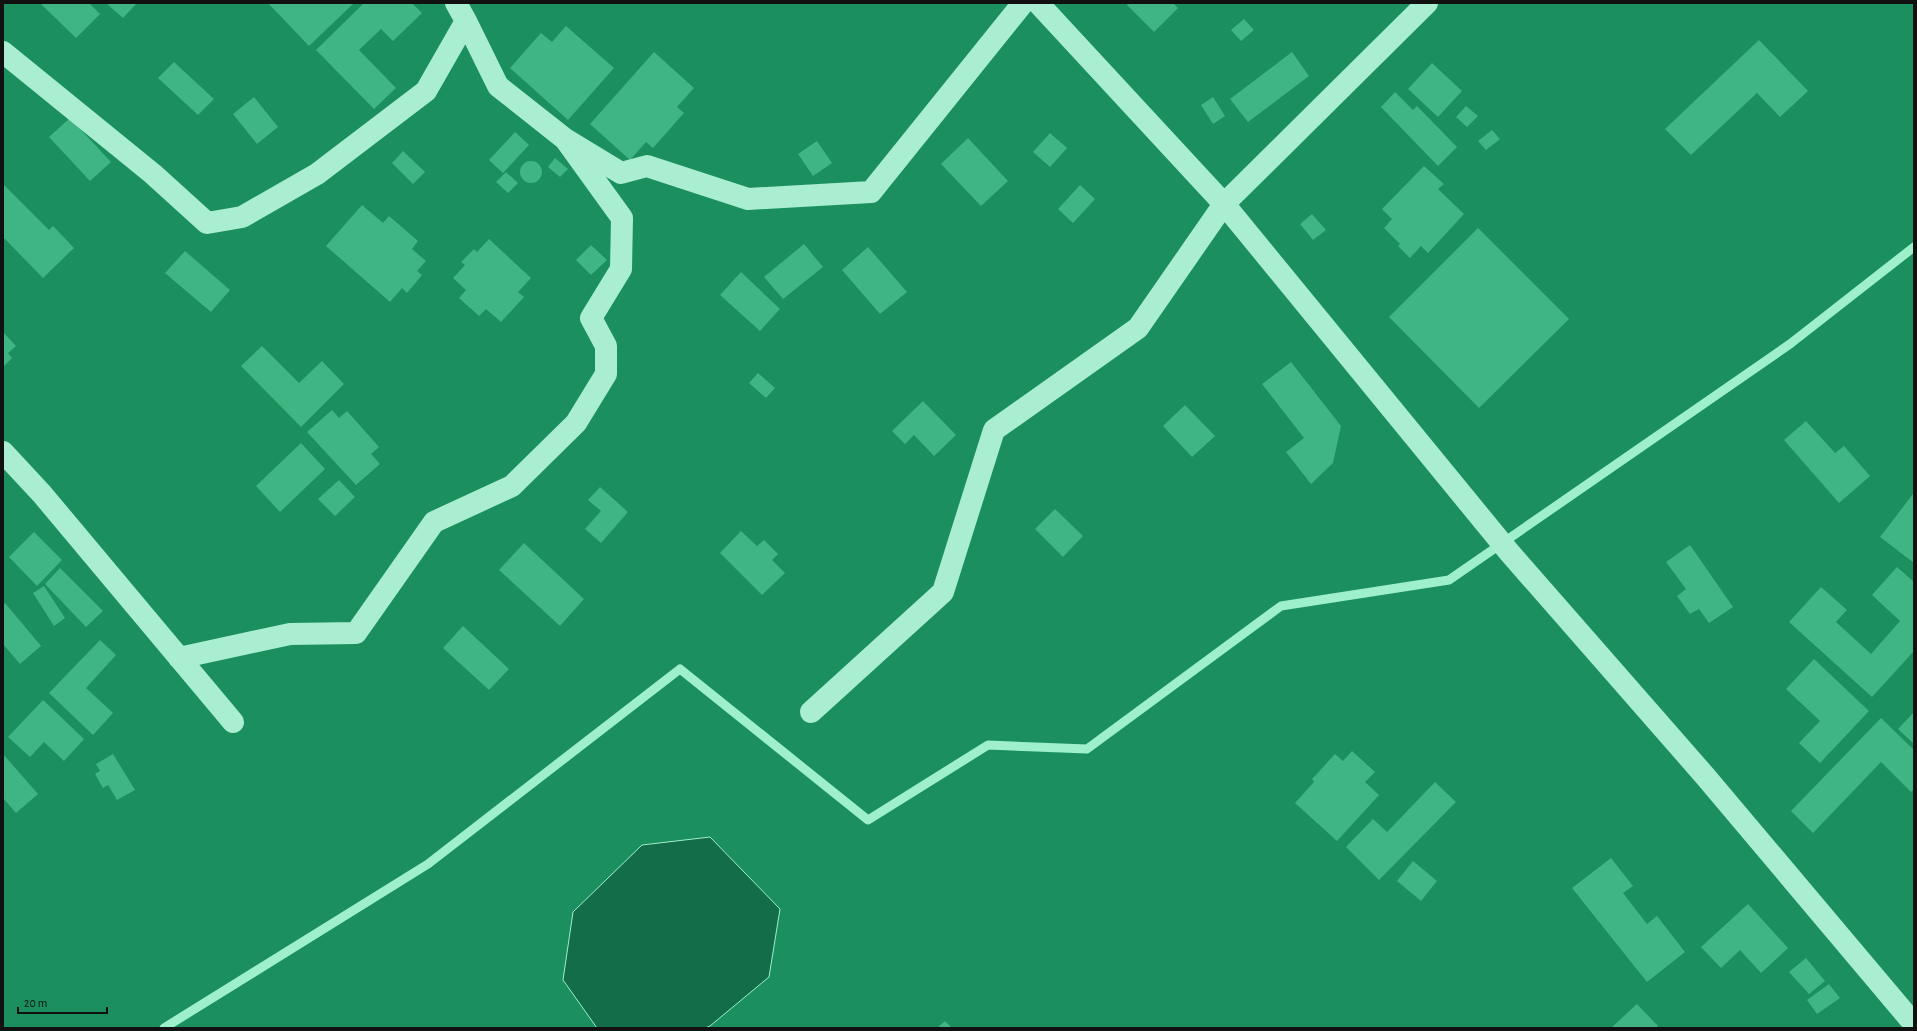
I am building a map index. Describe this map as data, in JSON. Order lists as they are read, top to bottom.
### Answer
{
  "scale_bar": "20 m"
}
